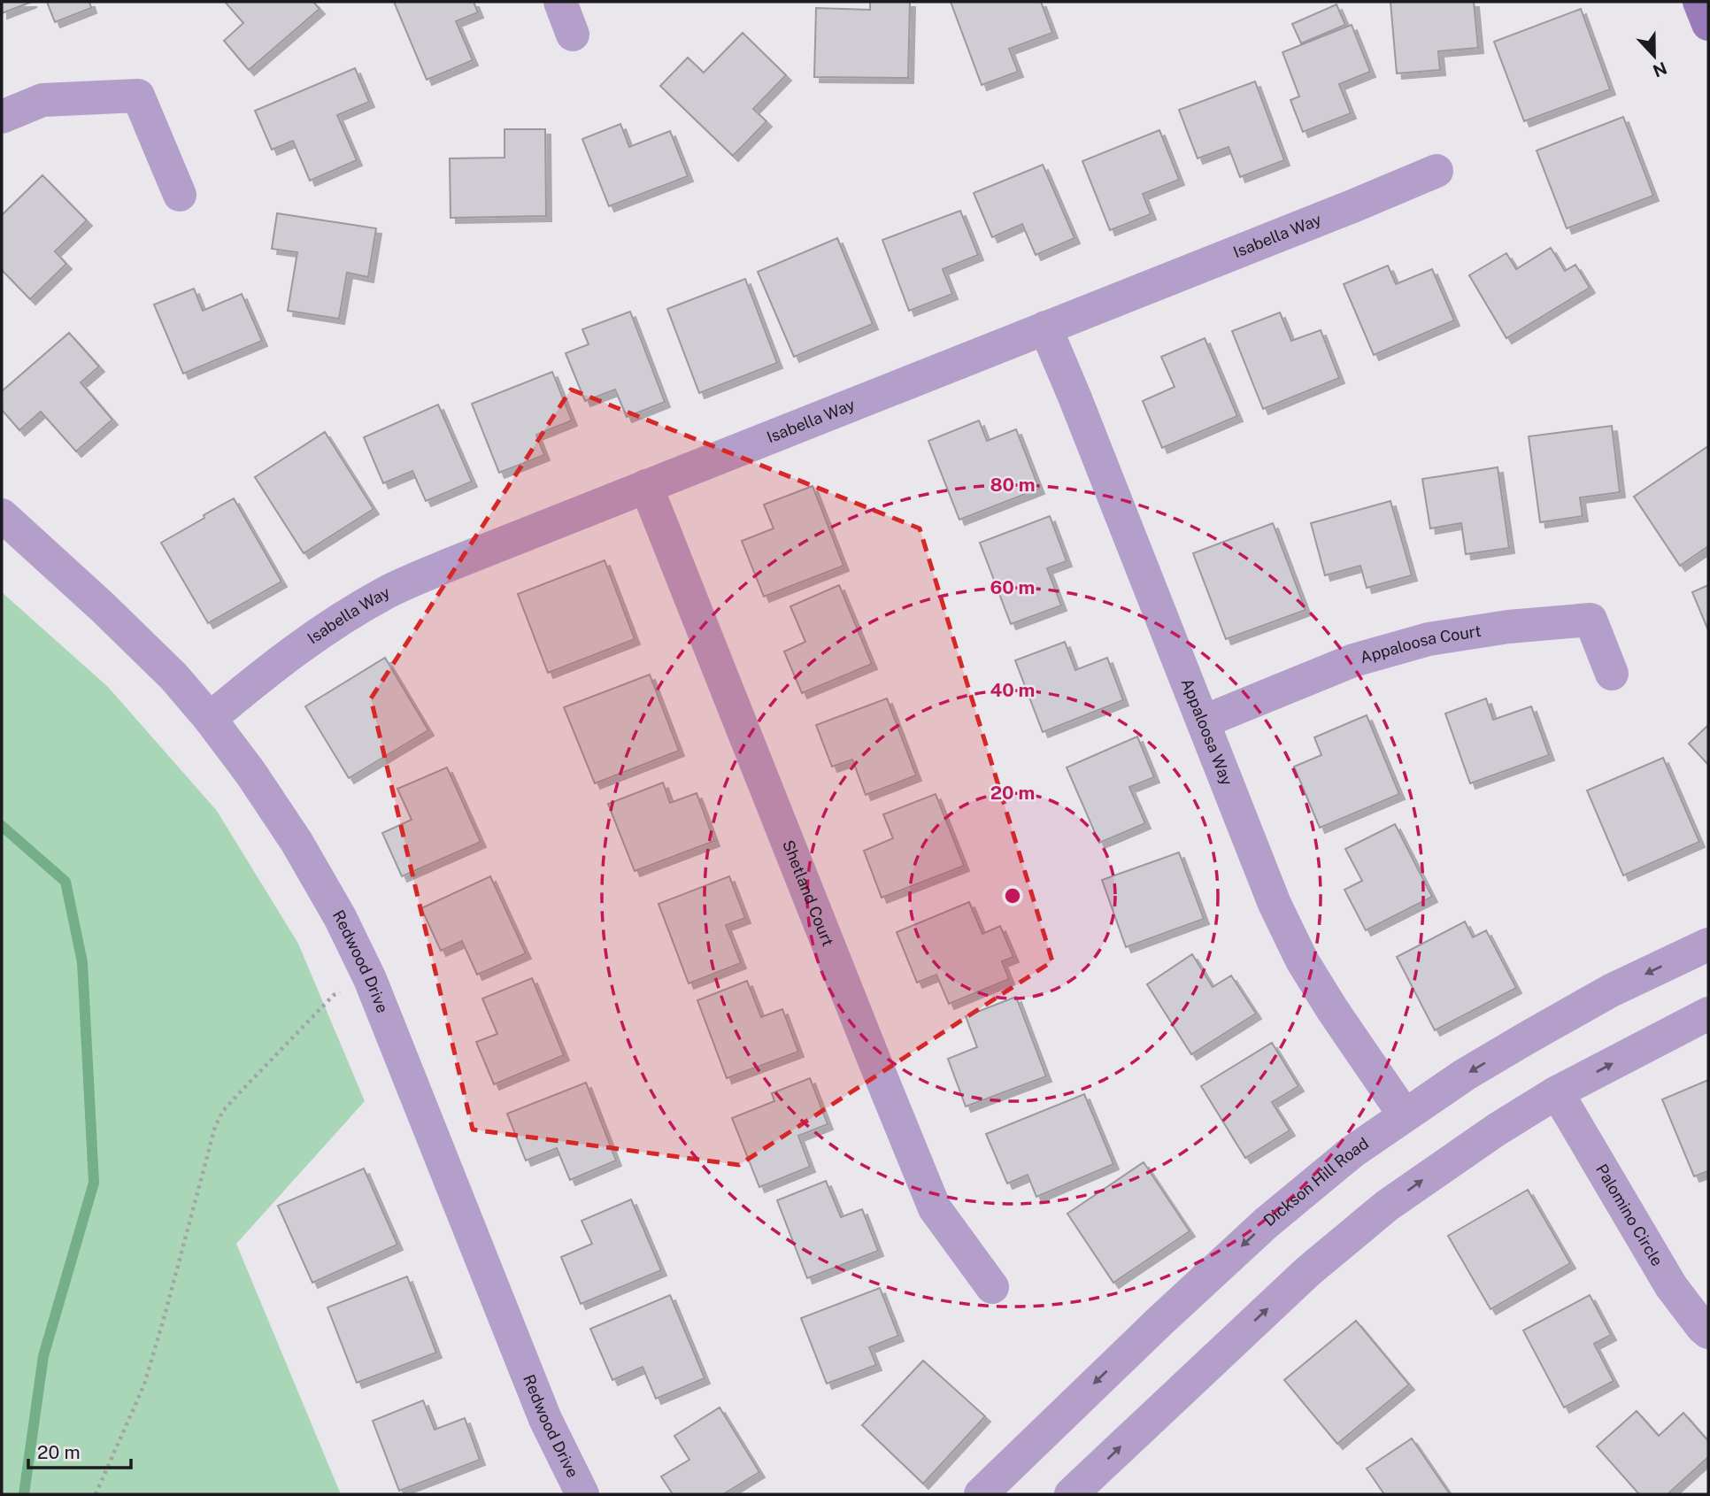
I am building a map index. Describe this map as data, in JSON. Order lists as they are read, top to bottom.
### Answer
{
  "streets": {
    "street": [
      "Isabella Way",
      "Appaloosa Court",
      "Appaloosa Way",
      "Shetland Court",
      "Redwood Drive",
      "Dickson Hill Road",
      "Palomino Circle"
    ]
  },
  "crossings": [
    ["Isabella Way", "Appaloosa Way"],
    ["Isabella Way", "Shetland Court"],
    ["Isabella Way", "Redwood Drive"],
    ["Appaloosa Court", "Appaloosa Way"],
    ["Appaloosa Way", "Dickson Hill Road"]
  ],
  "scale_bar": "20 m",
  "north": "bottom",
  "rings": [
    "80 m",
    "60 m",
    "40 m",
    "20 m"
  ]
}
